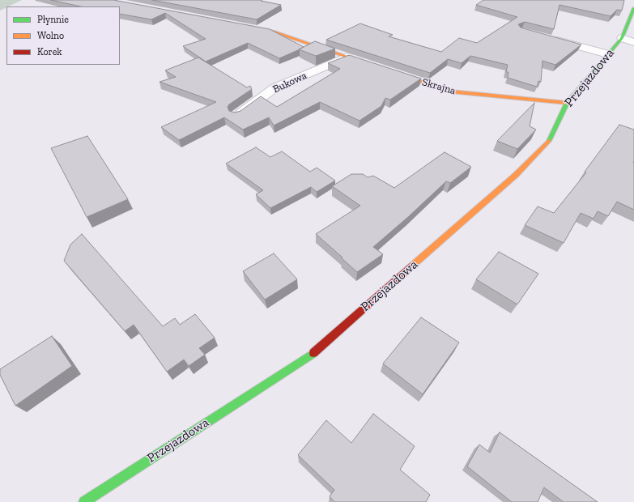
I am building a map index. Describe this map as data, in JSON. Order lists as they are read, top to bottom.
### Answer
{
  "streets": {
    "street": ["Przejazdowa", "Bukowa", "Skrajna"]
  },
  "crossings": [
    ["Przejazdowa", "Skrajna"]
  ],
  "legend": ["Płynnie", "Wolno", "Korek"]
}
